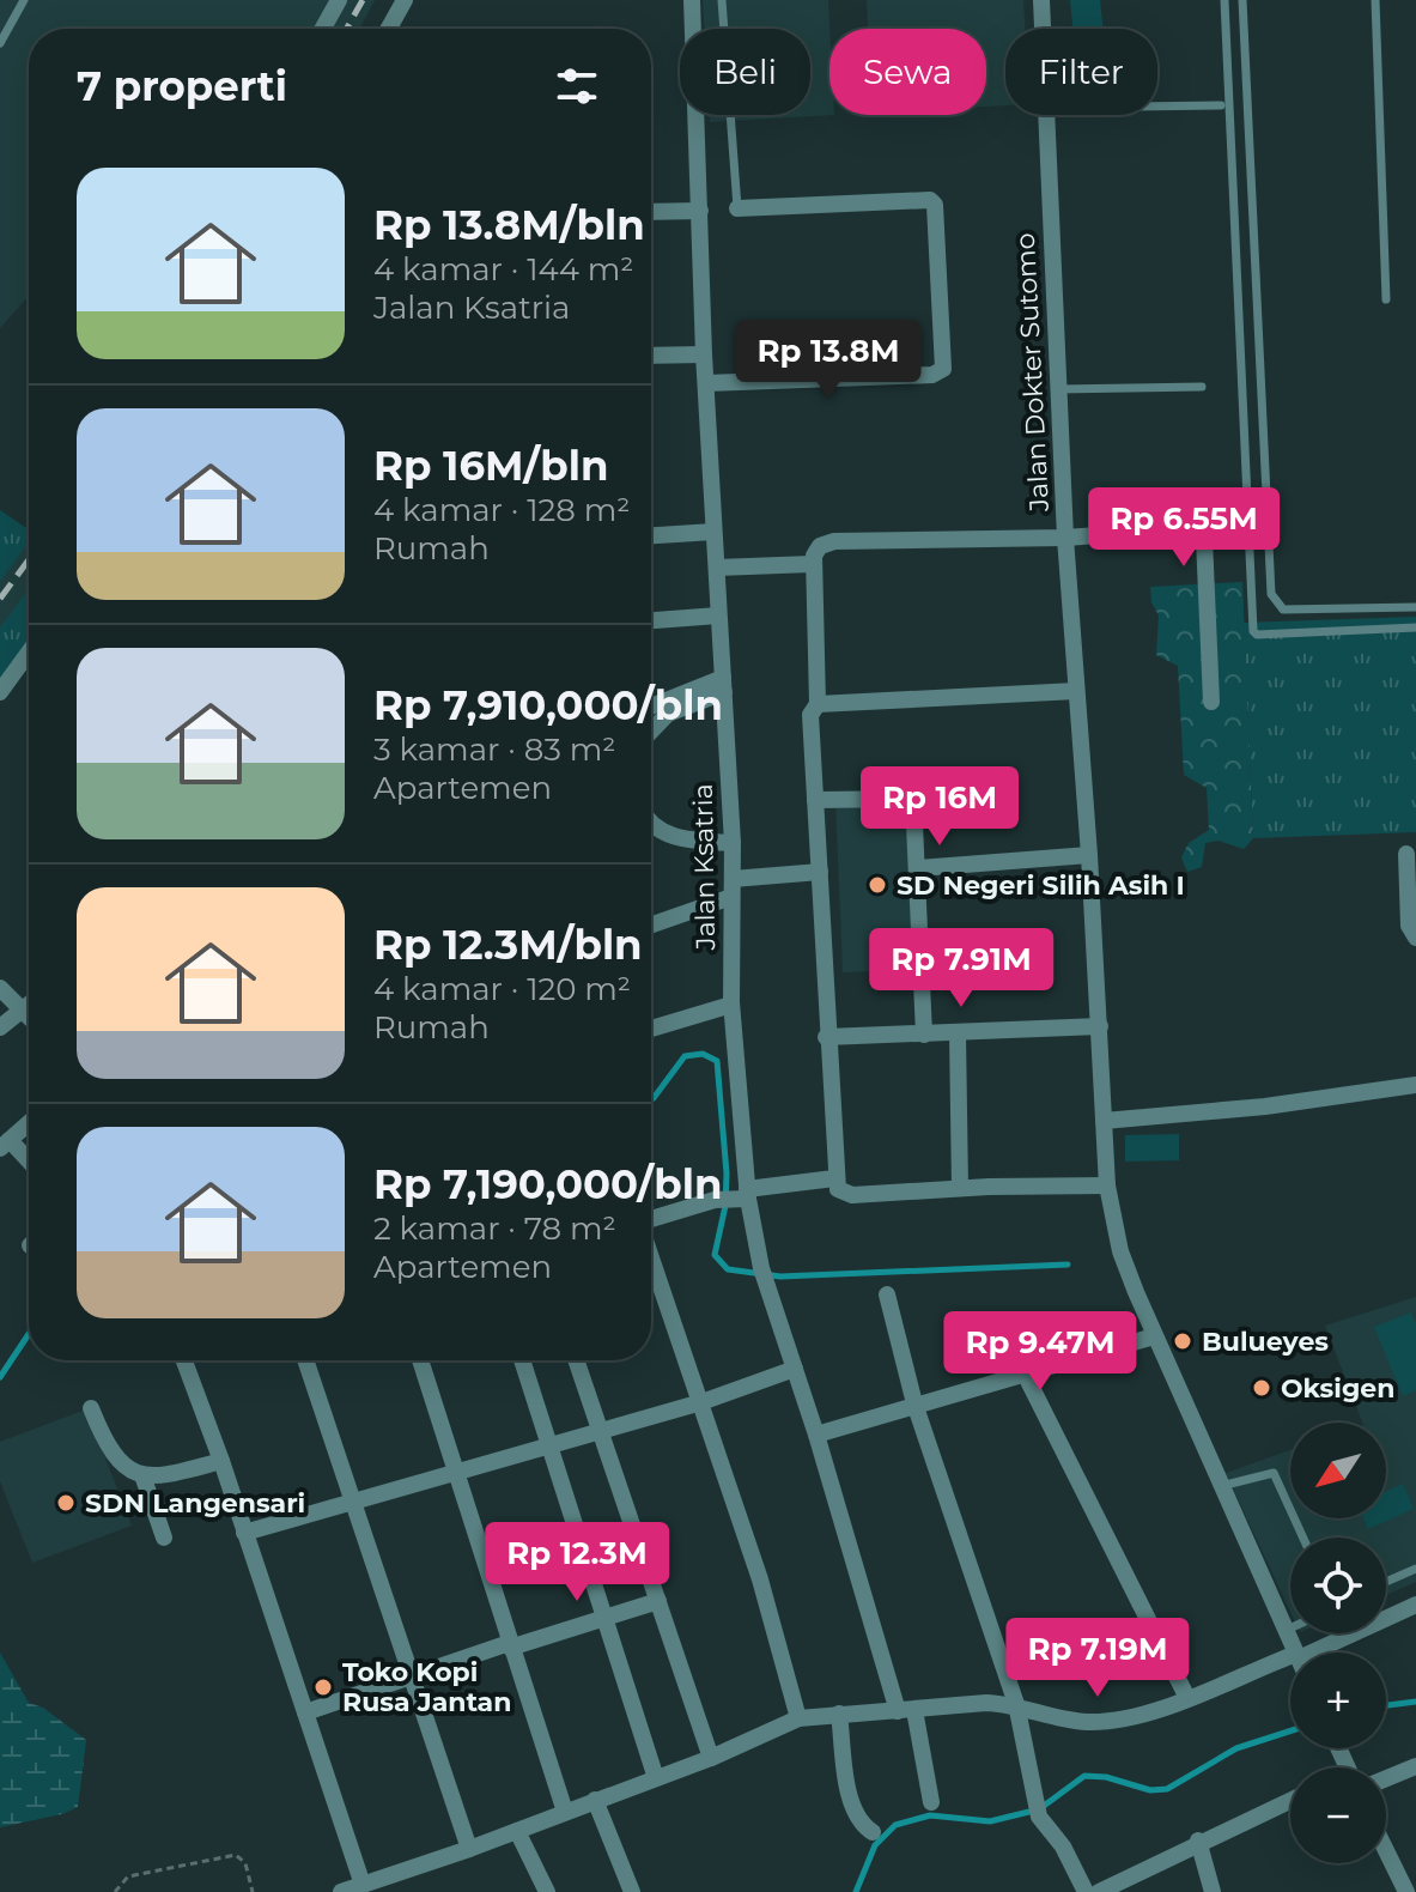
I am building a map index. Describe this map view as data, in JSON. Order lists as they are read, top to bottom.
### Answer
{
  "streets": {
    "street": ["Jalan Dokter Sutomo", "Jalan Ksatria"]
  },
  "places": [
    "SD Negeri Silih Asih I",
    "Bulueyes",
    "Oksigen",
    "SDN Langensari",
    "Toko Kopi Rusa Jantan"
  ],
  "north": "bottom left",
  "page": {
    "chip": ["Beli", "Sewa", "Filter"],
    "heading": "7 properti",
    "list": [
      {
        "name": "Rp 13.8M/bln",
        "note": "4 kamar · 144 m² · Jalan Ksatria"
      },
      {
        "name": "Rp 16M/bln",
        "note": "4 kamar · 128 m² · Rumah"
      },
      {
        "name": "Rp 7,910,000/bln",
        "note": "3 kamar · 83 m² · Apartemen"
      },
      {
        "name": "Rp 12.3M/bln",
        "note": "4 kamar · 120 m² · Rumah"
      },
      {
        "name": "Rp 7,190,000/bln",
        "note": "2 kamar · 78 m² · Apartemen"
      }
    ],
    "price": [
      "Rp 13.8M",
      "Rp 6.55M",
      "Rp 16M",
      "Rp 7.91M",
      "Rp 9.47M",
      "Rp 12.3M",
      "Rp 7.19M"
    ],
    "map_buttons": ["+", "−"]
  }
}
